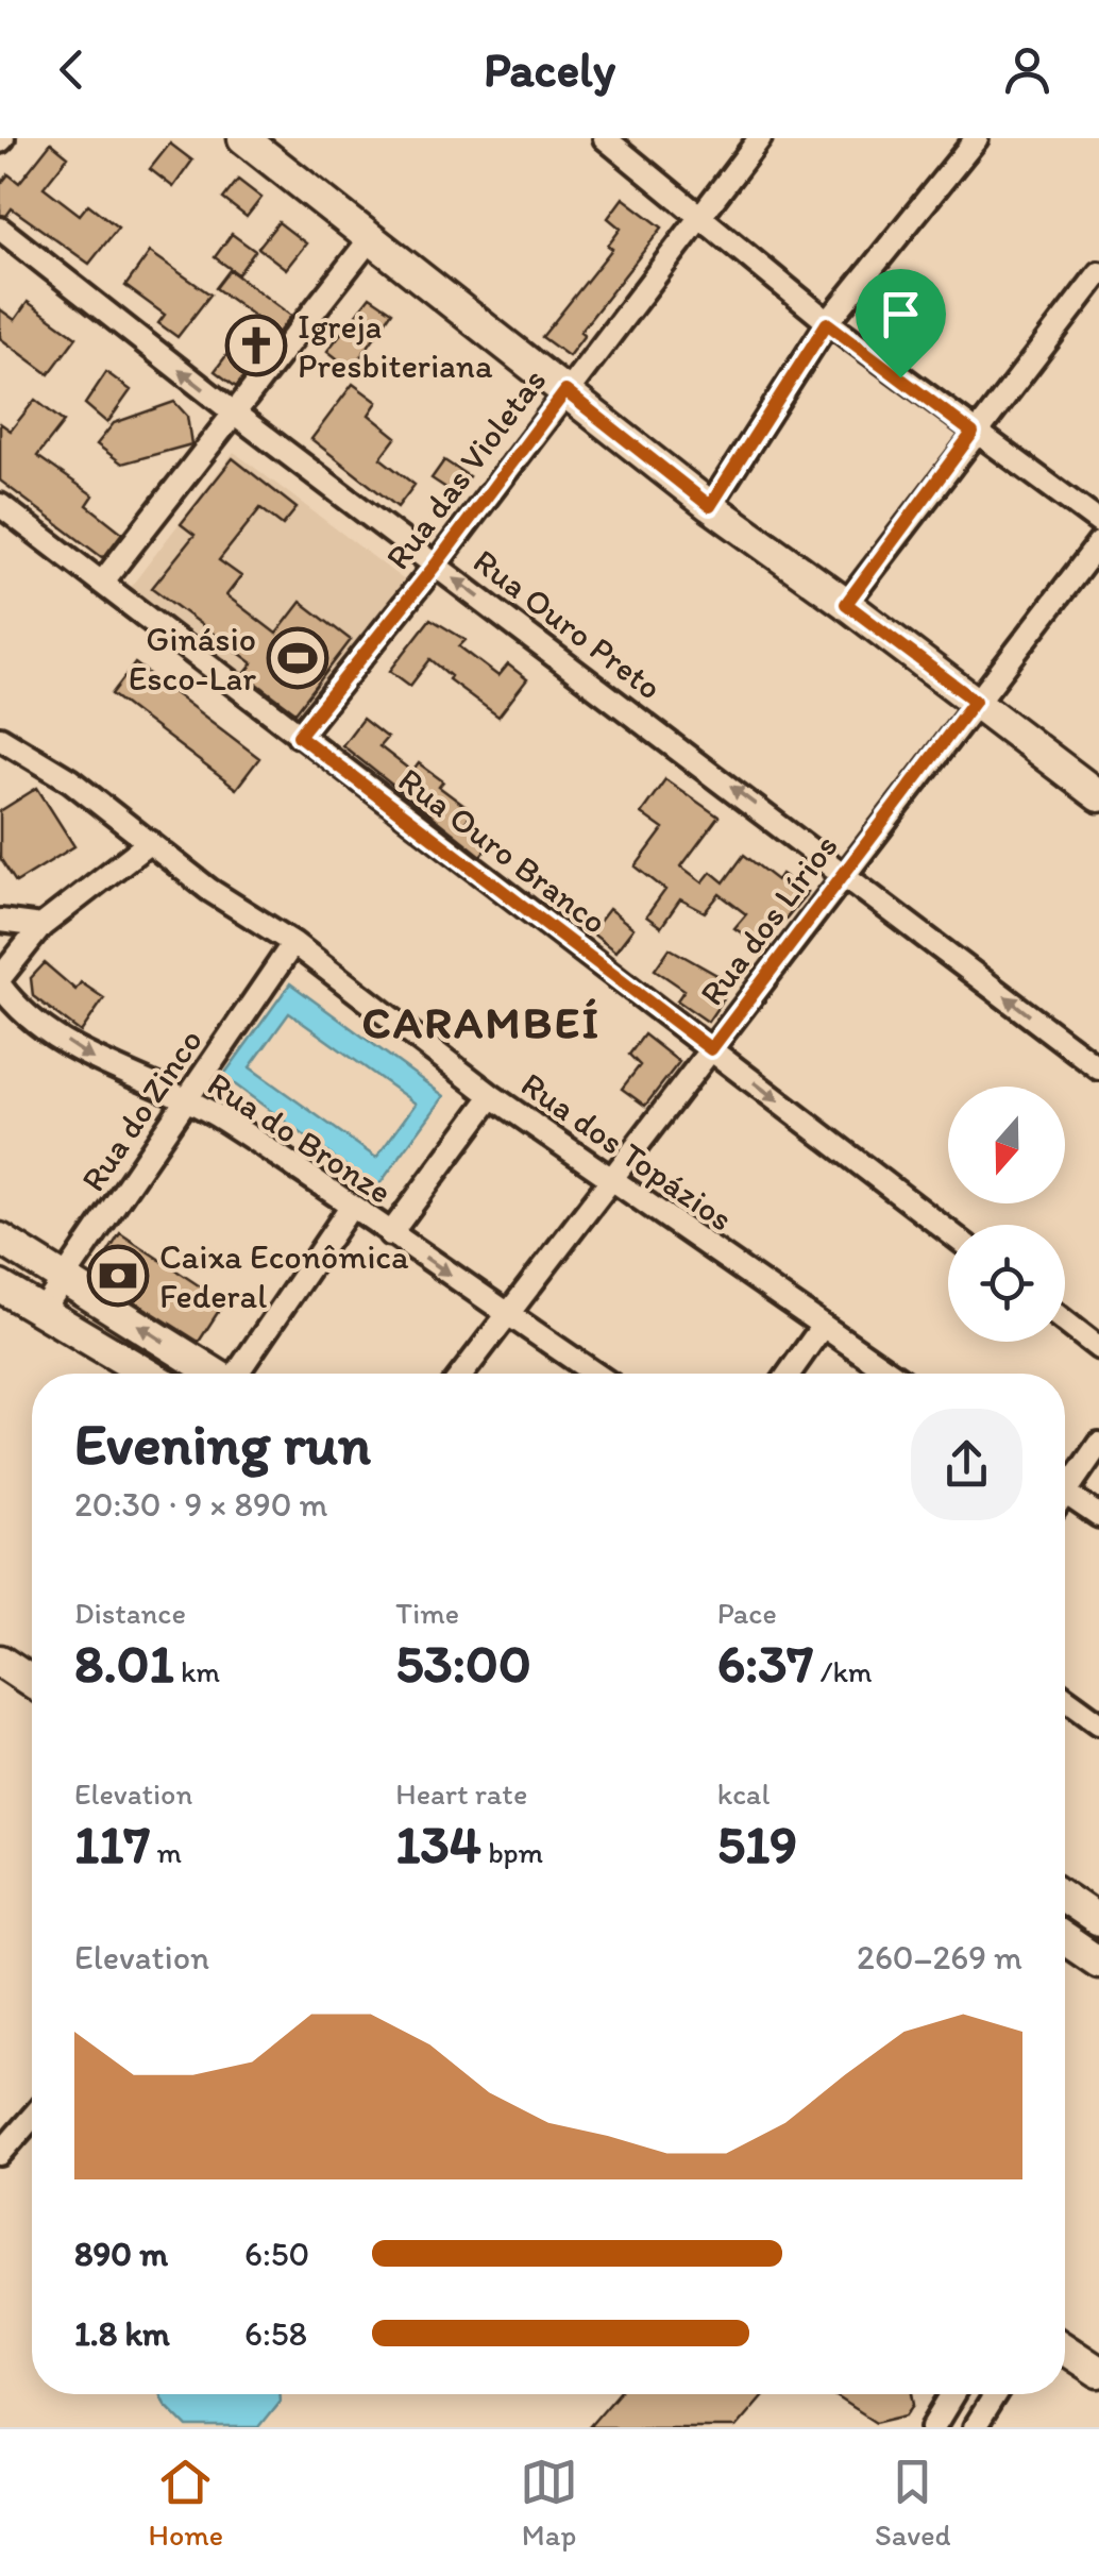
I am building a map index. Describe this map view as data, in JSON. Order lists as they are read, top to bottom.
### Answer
{
  "streets": {
    "street": [
      "Rua das Violetas",
      "Rua Ouro Preto",
      "Rua Ouro Branco",
      "Rua dos Lírios",
      "Rua do Zinco",
      "Rua do Bronze",
      "Rua dos Topázios"
    ]
  },
  "crossings": [
    ["Rua das Violetas", "Rua Ouro Preto"],
    ["Rua das Violetas", "Rua Ouro Branco"],
    ["Rua Ouro Preto", "Rua dos Lírios"],
    ["Rua Ouro Branco", "Rua dos Lírios"],
    ["Rua dos Lírios", "Rua do Bronze"],
    ["Rua dos Lírios", "Rua dos Topázios"],
    ["Rua do Zinco", "Rua do Bronze"],
    ["Rua do Zinco", "Rua dos Topázios"]
  ],
  "one_way": ["Rua Ouro Preto", "Rua do Bronze"],
  "districts": ["CARAMBEÍ"],
  "places": {
    "church": ["Igreja Presbiteriana"],
    "sports": ["Ginásio Esco-Lar"],
    "bank": ["Caixa Econômica Federal"]
  },
  "north": "bottom",
  "page": {
    "header": "Pacely",
    "heading": ["Evening run", "20:30 · 9 × 890 m"],
    "stats": [
      ["Distance", "8.01 km"],
      ["Time", "53:00"],
      ["Pace", "6:37 /km"],
      ["Elevation", "117 m"],
      ["Heart rate", "134 bpm"],
      ["kcal", "519"]
    ],
    "chart": ["Elevation", "260–269 m"],
    "list": [
      {
        "name": "890 m",
        "note": "6:50"
      },
      {
        "name": "1.8 km",
        "note": "6:58"
      }
    ],
    "tabs": ["Home", "Map", "Saved"]
  }
}
